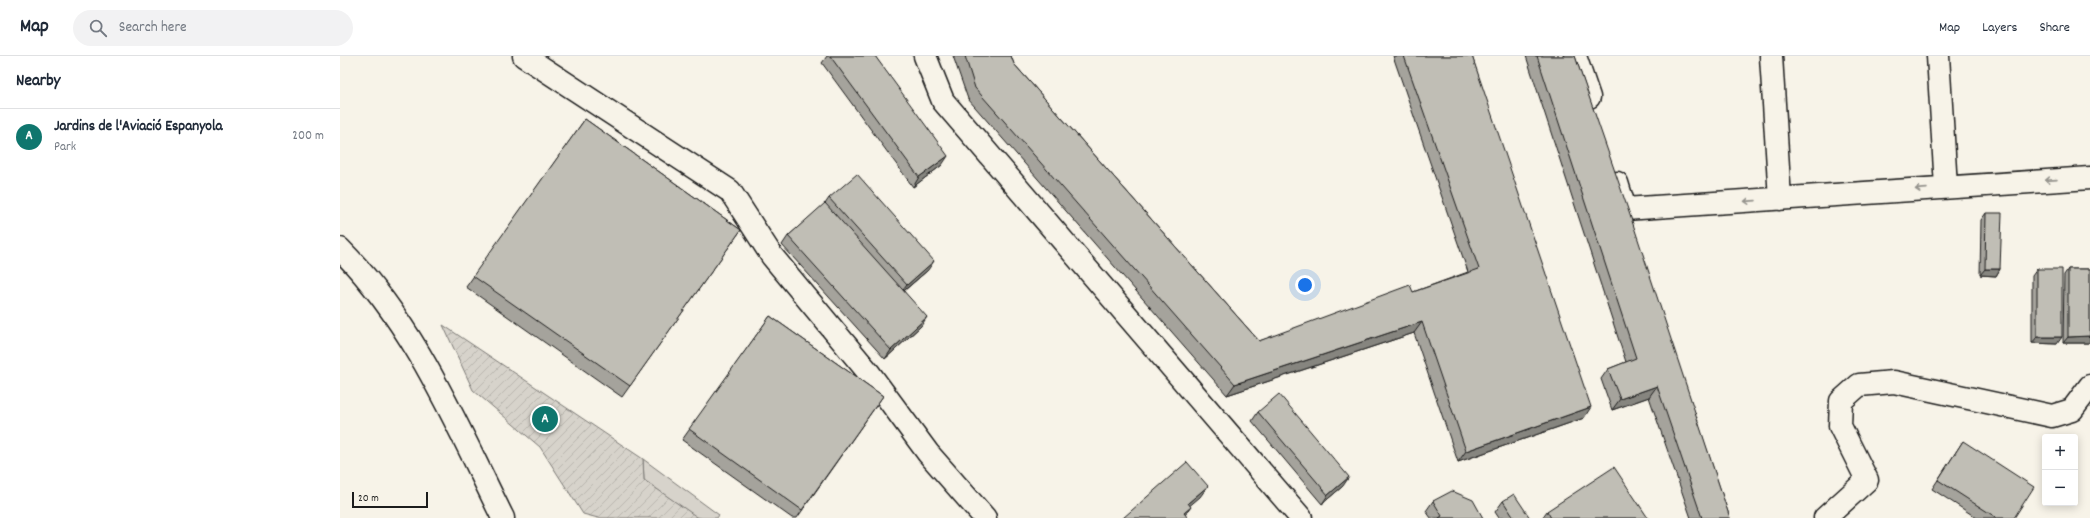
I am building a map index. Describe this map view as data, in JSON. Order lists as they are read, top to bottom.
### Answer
{
  "scale_bar": "20 m",
  "page": {
    "header": "Map",
    "search": "Search here",
    "nav": ["Map", "Layers", "Share"],
    "heading": "Nearby",
    "list": [
      {
        "mark": "A",
        "name": "Jardins de l'Aviació Espanyola",
        "note": "Park",
        "value": "200 m"
      }
    ],
    "pins": "A",
    "map_buttons": ["+", "−"],
    "scale": "20 m"
  }
}
